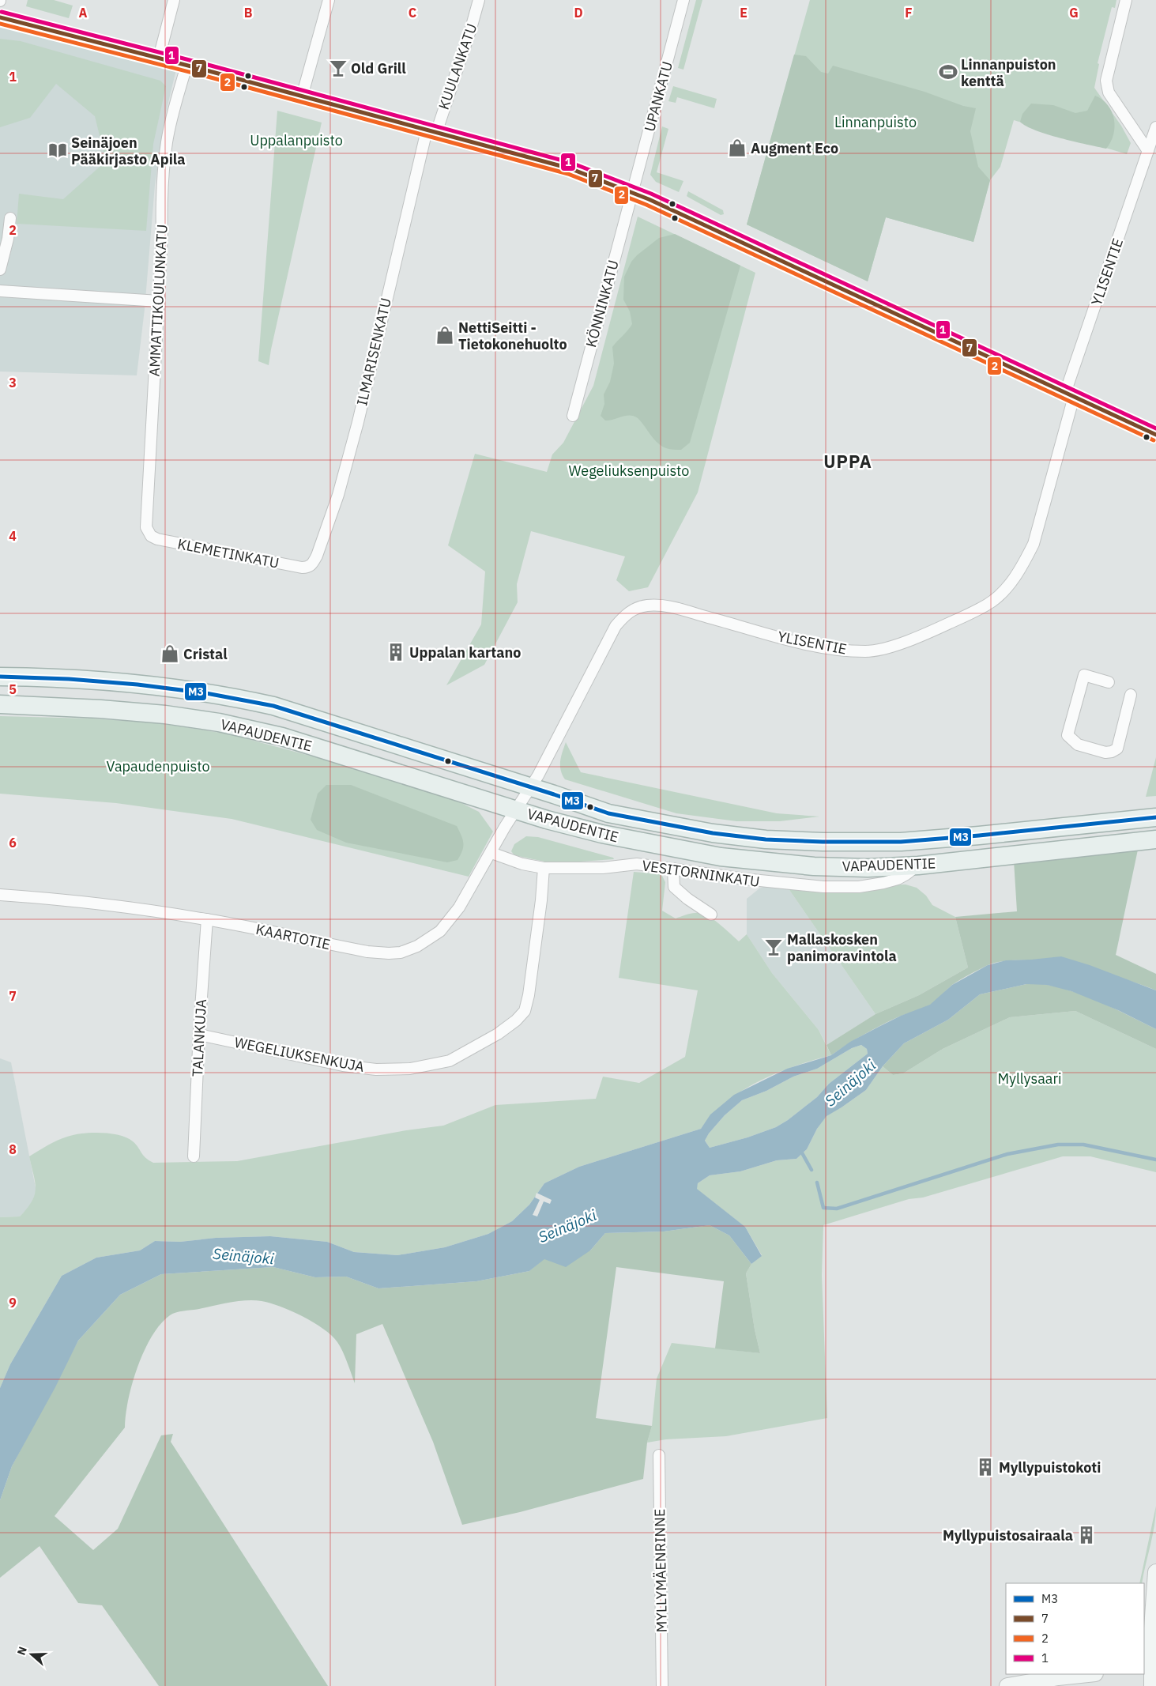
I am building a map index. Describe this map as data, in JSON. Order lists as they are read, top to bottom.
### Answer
{
  "streets": {
    "main road": ["VAPAUDENTIE"],
    "street": [
      "KUULANKATU",
      "UPANKATU",
      "YLISENTIE",
      "AMMATTIKOULUNKATU",
      "KÖNNINKATU",
      "ILMARISENKATU",
      "KLEMETINKATU",
      "VESITORNINKATU",
      "KAARTOTIE",
      "TALANKUJA",
      "WEGELIUKSENKUJA",
      "MYLLYMÄENRINNE"
    ]
  },
  "crossings": [
    ["KUULANKATU", "ILMARISENKATU"],
    ["UPANKATU", "KÖNNINKATU"],
    ["YLISENTIE", "VAPAUDENTIE"],
    ["YLISENTIE", "KAARTOTIE"],
    ["AMMATTIKOULUNKATU", "KLEMETINKATU"],
    ["ILMARISENKATU", "KLEMETINKATU"],
    ["VAPAUDENTIE", "VESITORNINKATU"],
    ["VAPAUDENTIE", "KAARTOTIE"],
    ["VESITORNINKATU", "KAARTOTIE"],
    ["VESITORNINKATU", "WEGELIUKSENKUJA"],
    ["KAARTOTIE", "TALANKUJA"],
    ["TALANKUJA", "WEGELIUKSENKUJA"]
  ],
  "districts": ["UPPA"],
  "water": ["Seinäjoki"],
  "parks": [
    "Linnanpuisto",
    "Uppalanpuisto",
    "Wegeliuksenpuisto",
    "Vapaudenpuisto",
    "Myllysaari"
  ],
  "places": {
    "bar": ["Old Grill", "Mallaskosken panimoravintola"],
    "sports": ["Linnanpuiston kenttä"],
    "shop": ["Augment Eco", "NettiSeitti - Tietokonehuolto", "Cristal"],
    "library": ["Seinäjoen Pääkirjasto Apila"],
    "building": ["Uppalan kartano", "Myllypuistokoti", "Myllypuistosairaala"]
  },
  "lines": [
    "transit line 1",
    "transit line 7",
    "transit line 2",
    "transit line M3"
  ],
  "legend": [
    "M3",
    "7",
    "2",
    "1"
  ],
  "north": "left",
  "grid": {
    "columns": [
      "A",
      "B",
      "C",
      "D",
      "E",
      "F",
      "G"
    ],
    "rows": [
      "1",
      "2",
      "3",
      "4",
      "5",
      "6",
      "7",
      "8",
      "9"
    ]
  }
}
